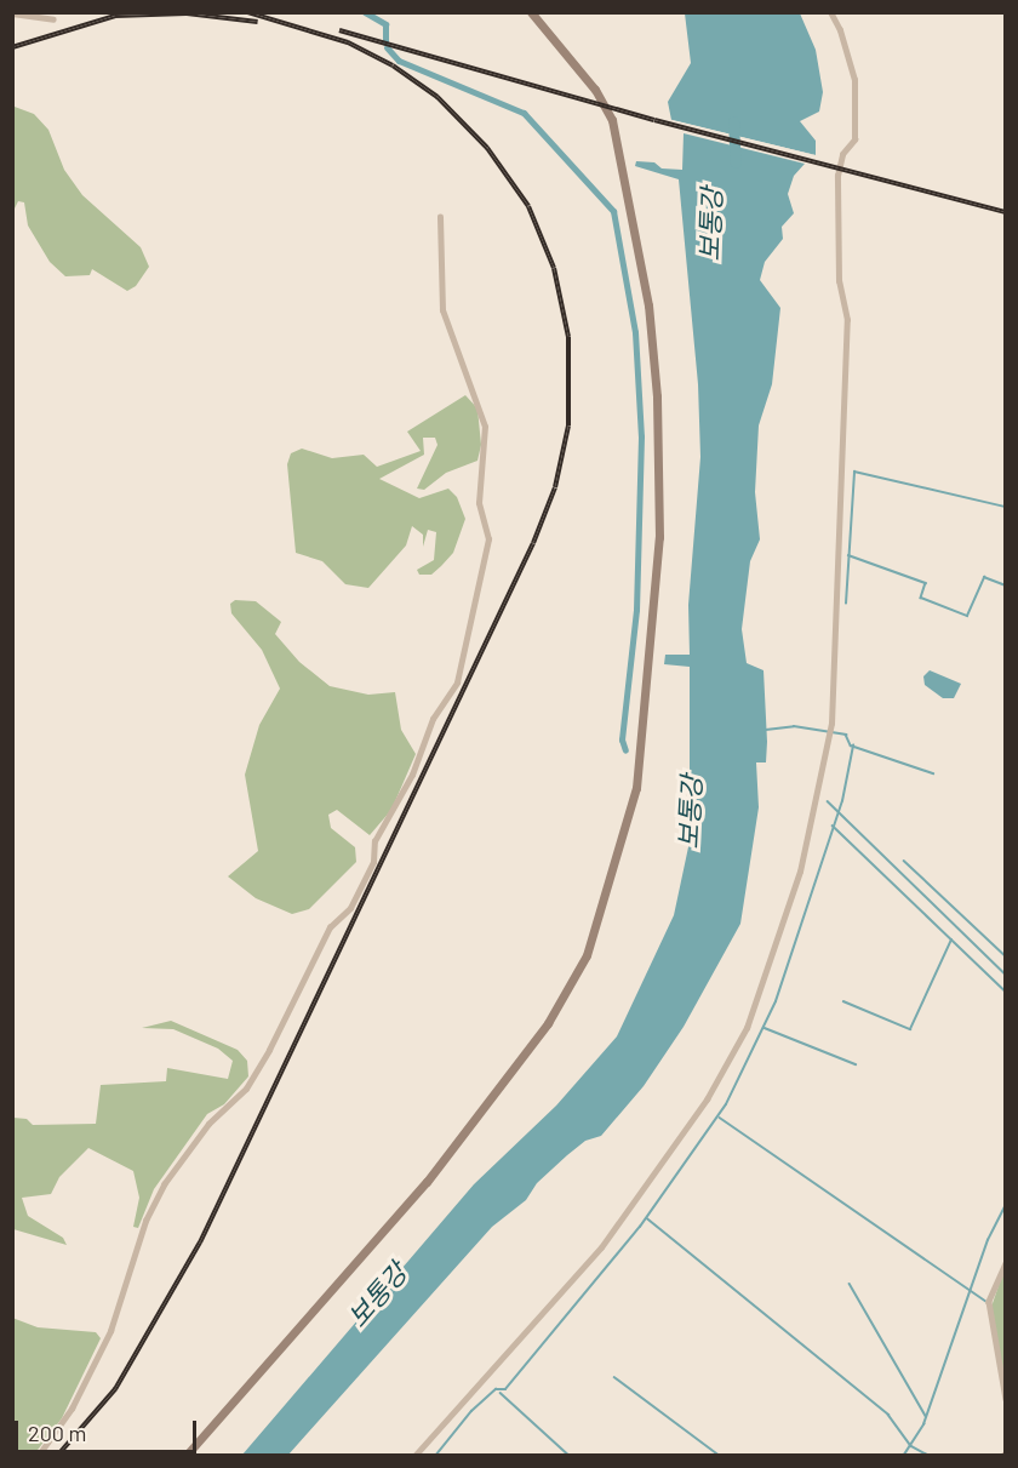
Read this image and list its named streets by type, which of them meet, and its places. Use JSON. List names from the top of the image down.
{
  "water": ["보통강"],
  "scale_bar": "200 m"
}
